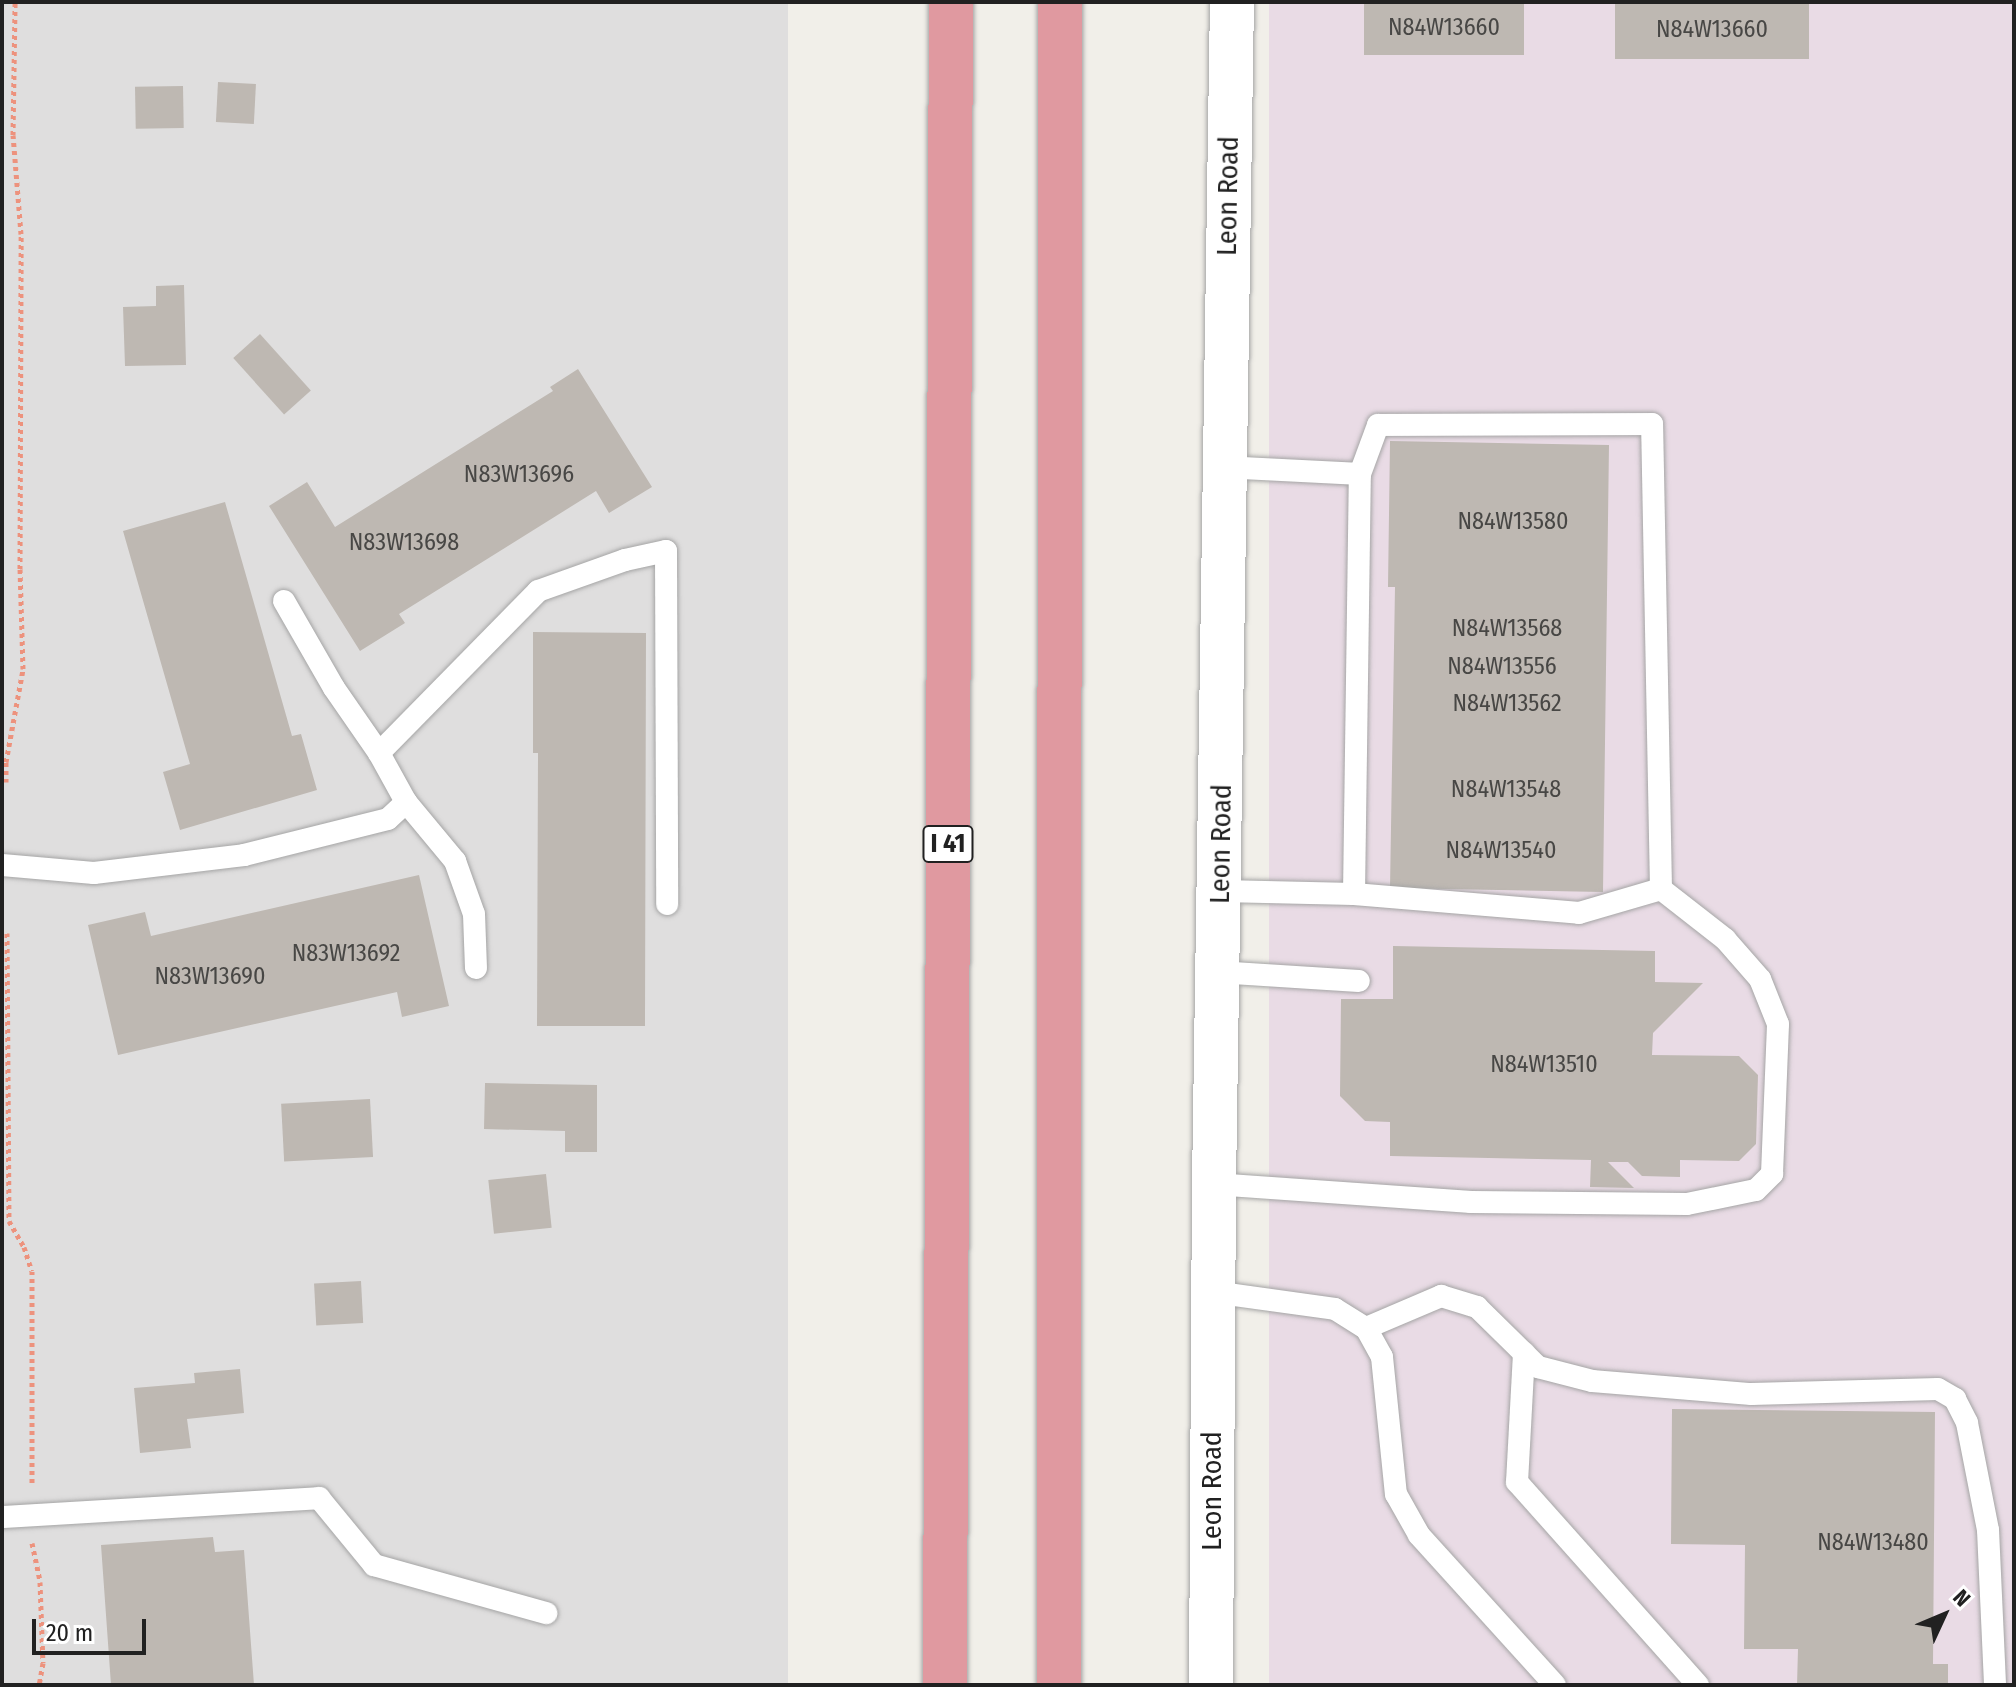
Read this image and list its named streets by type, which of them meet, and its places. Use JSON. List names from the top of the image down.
{
  "streets": {
    "highway": ["I 41"],
    "street": ["Leon Road"]
  },
  "house_numbers": [
    "N84W13660",
    "N84W13660",
    "N83W13696",
    "N84W13580",
    "N83W13698",
    "N84W13568",
    "N84W13556",
    "N84W13562",
    "N84W13548",
    "N84W13540",
    "N83W13692",
    "N83W13690",
    "N84W13510",
    "N84W13480"
  ],
  "scale_bar": "20 m",
  "north": "top right"
}
